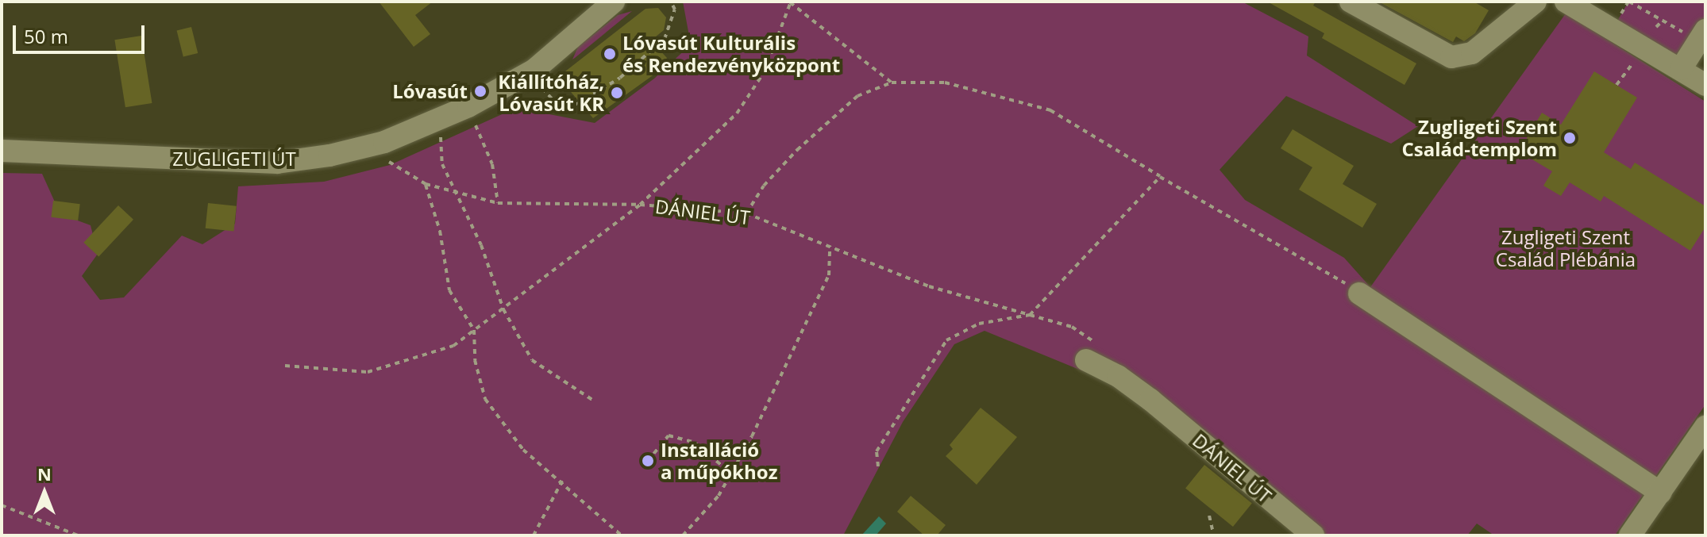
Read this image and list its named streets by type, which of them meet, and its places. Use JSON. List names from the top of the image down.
{
  "streets": {
    "street": ["ZUGLIGETI ÚT", "DÁNIEL ÚT"]
  },
  "crossings": [
    ["ZUGLIGETI ÚT", "DÁNIEL ÚT"]
  ],
  "parks": ["Zugligeti Szent Család Plébánia"],
  "places": [
    "Lóvasút Kulturális és Rendezvényközpont",
    "Lóvasút",
    "Kiállítóház, Lóvasút KR",
    "Zugligeti Szent Család-templom",
    "Installáció a műpókhoz"
  ],
  "scale_bar": "50 m",
  "north": "top"
}
